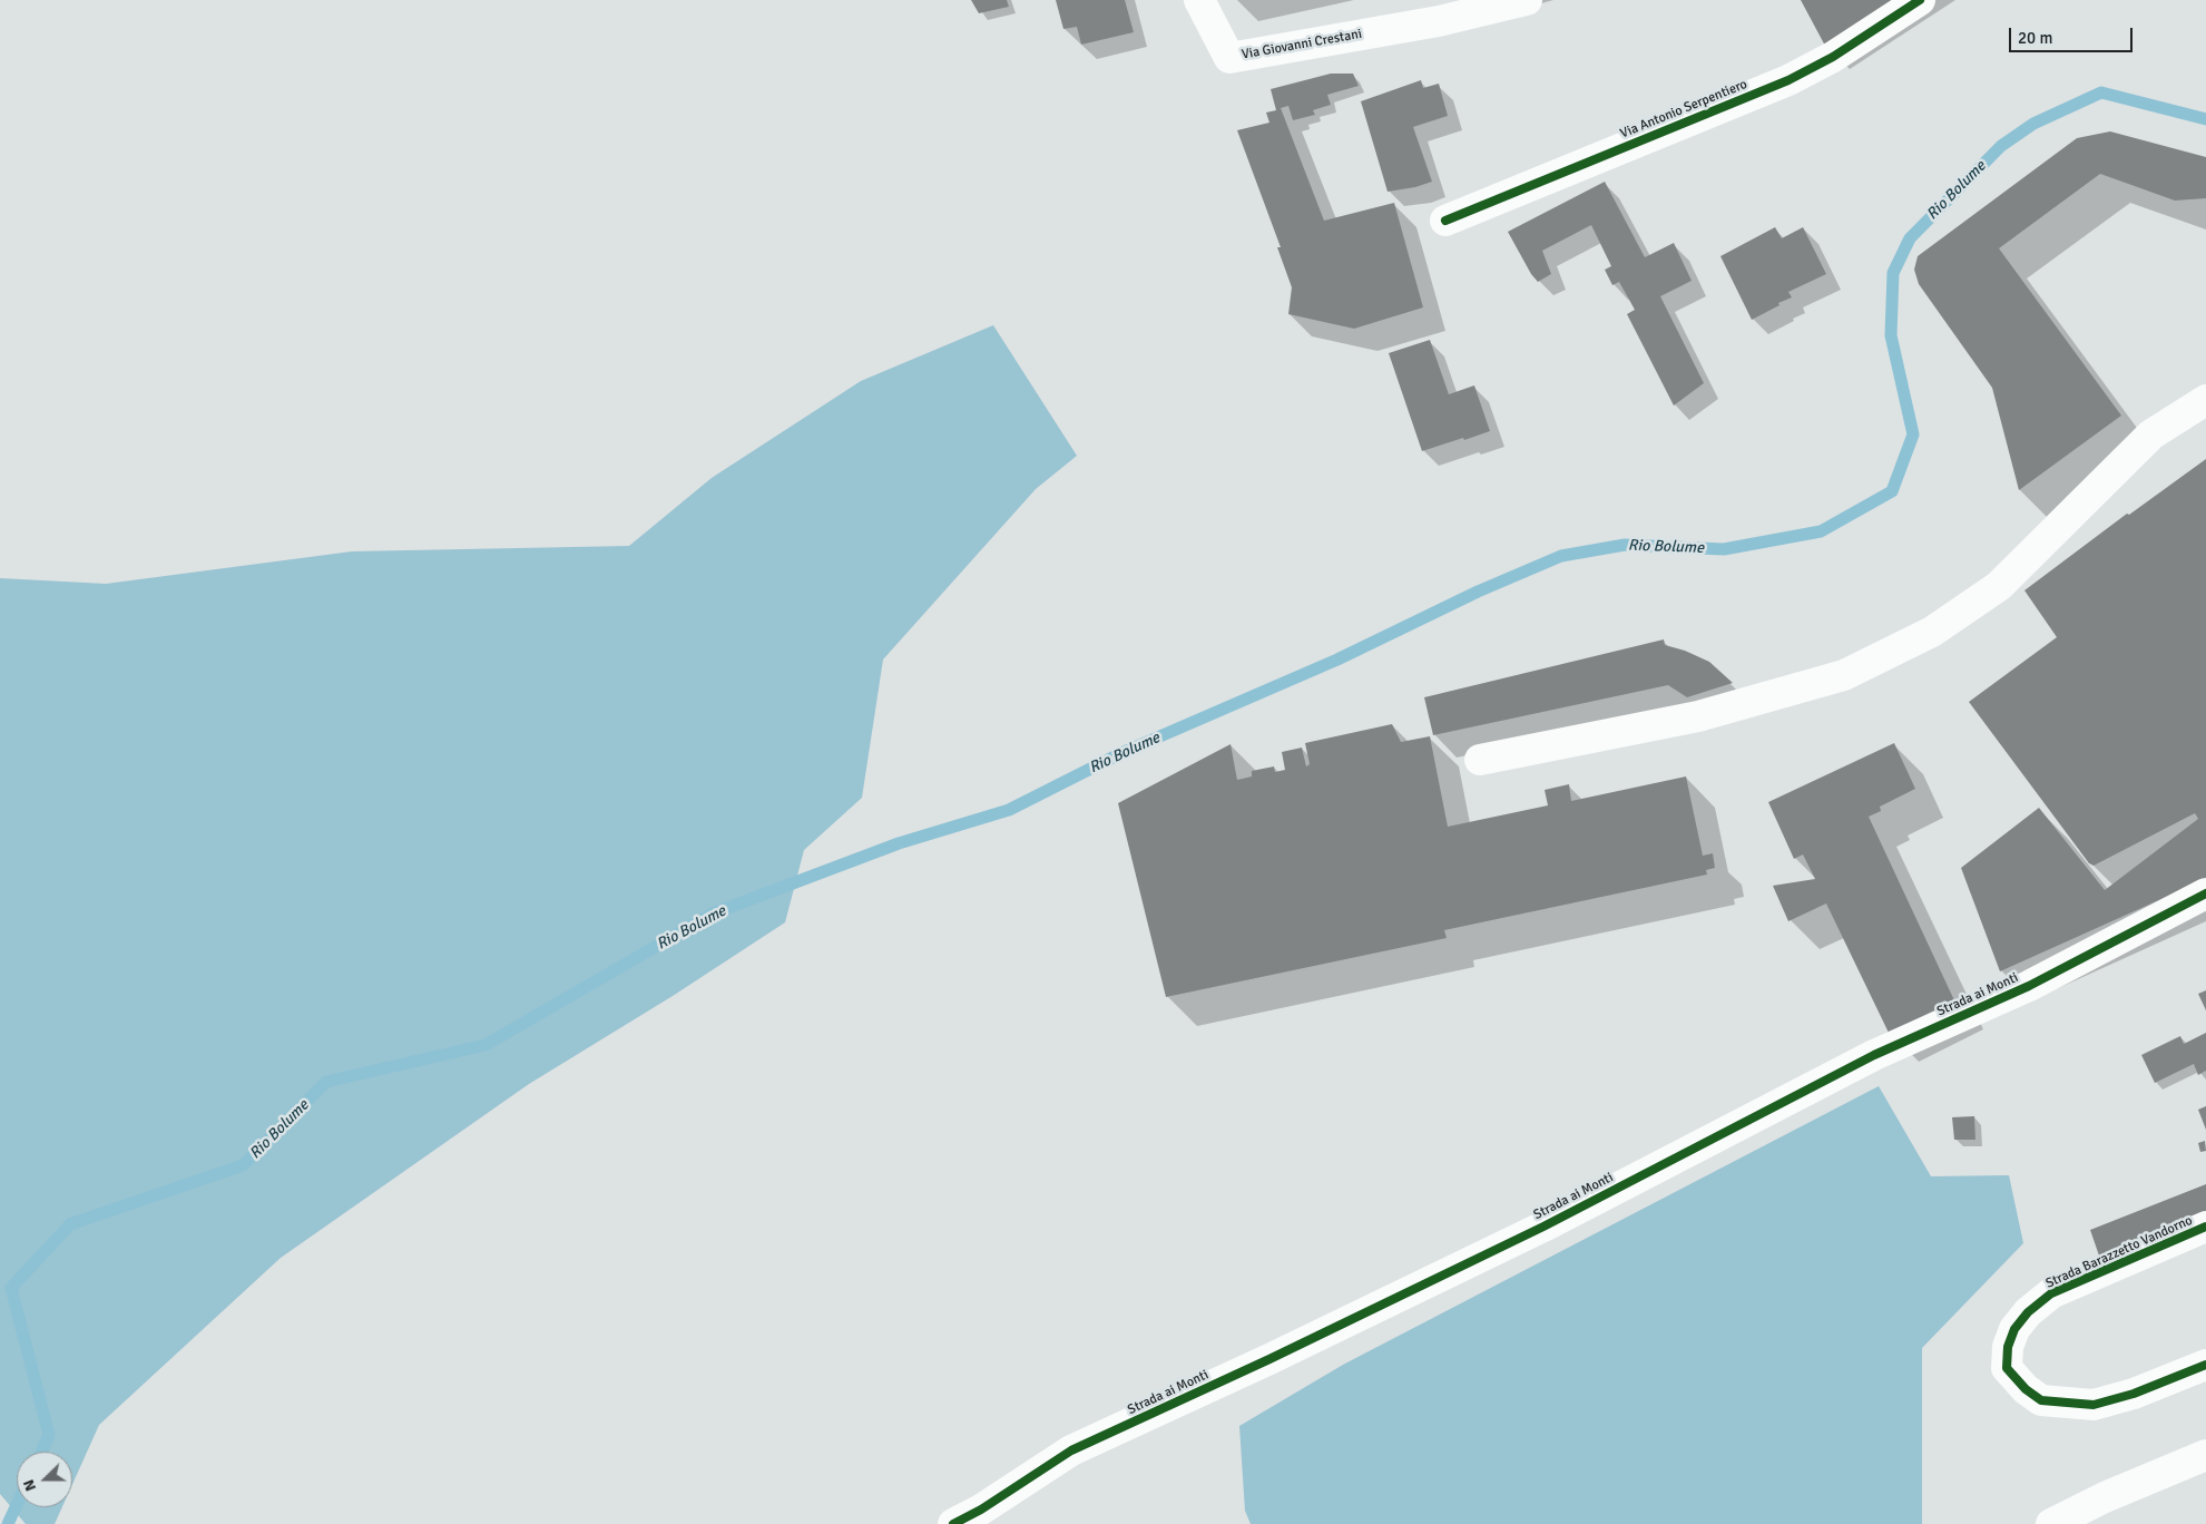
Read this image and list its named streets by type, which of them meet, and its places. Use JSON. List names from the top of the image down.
{
  "streets": {
    "street": [
      "Via Giovanni Crestani",
      "Via Antonio Serpentiero",
      "Strada ai Monti",
      "Strada Barazzetto Vandorno"
    ]
  },
  "water": ["Rio Bolume"],
  "scale_bar": "20 m",
  "north": "left"
}
